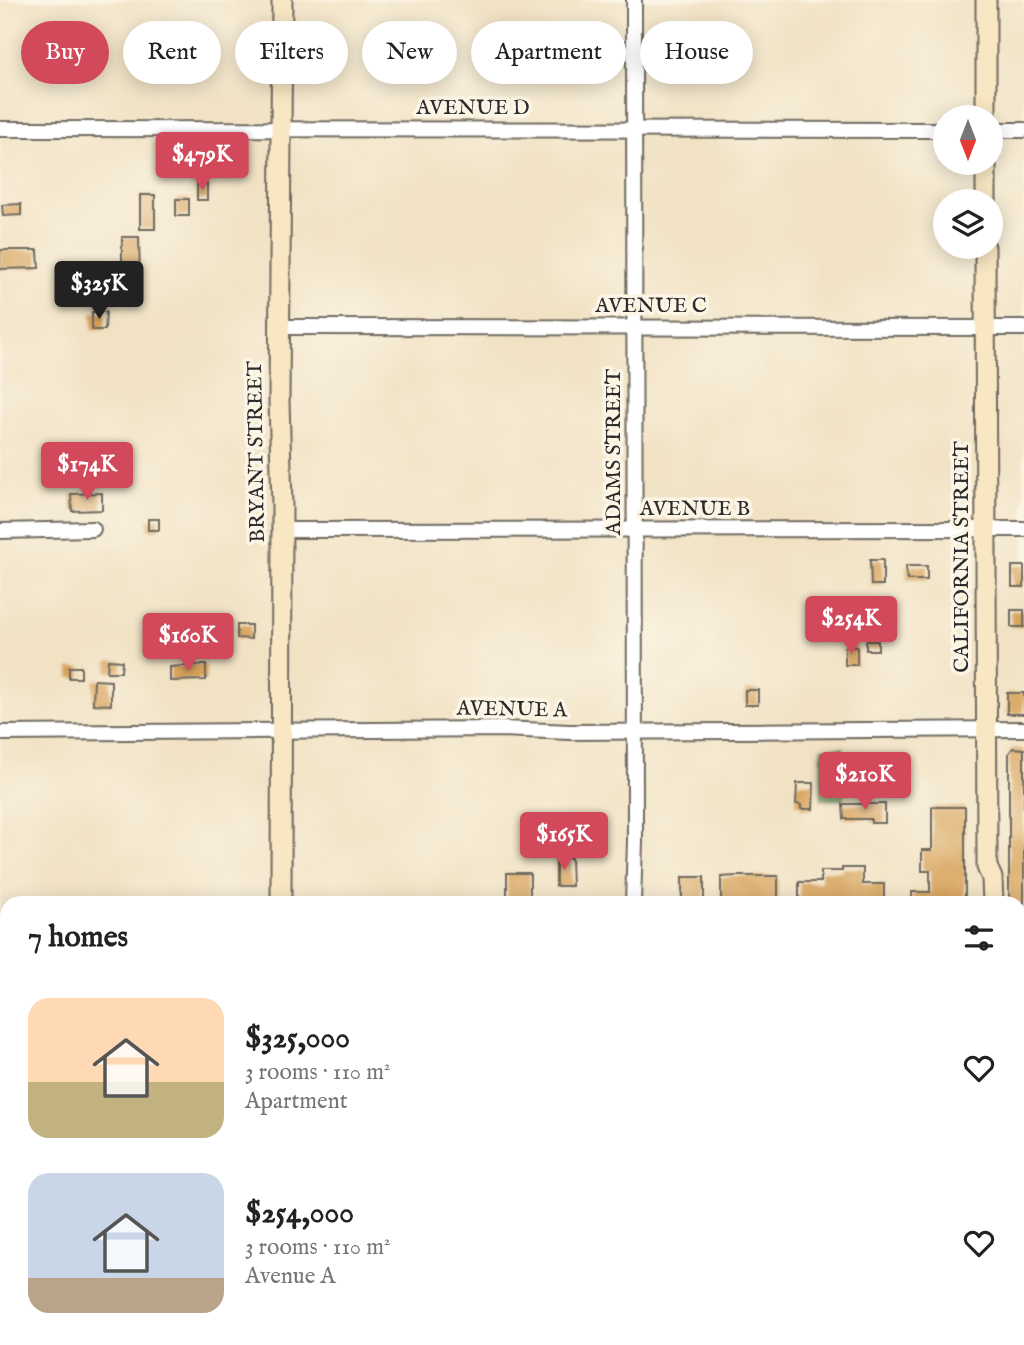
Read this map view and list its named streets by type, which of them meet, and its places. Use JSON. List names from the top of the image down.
{
  "streets": {
    "street": [
      "AVENUE D",
      "AVENUE C",
      "BRYANT STREET",
      "ADAMS STREET",
      "AVENUE B",
      "CALIFORNIA STREET",
      "AVENUE A"
    ]
  },
  "crossings": [
    ["AVENUE D", "BRYANT STREET"],
    ["AVENUE D", "ADAMS STREET"],
    ["AVENUE C", "BRYANT STREET"],
    ["AVENUE C", "ADAMS STREET"],
    ["AVENUE C", "CALIFORNIA STREET"],
    ["BRYANT STREET", "AVENUE B"],
    ["BRYANT STREET", "AVENUE A"],
    ["ADAMS STREET", "AVENUE B"],
    ["ADAMS STREET", "AVENUE A"],
    ["AVENUE B", "CALIFORNIA STREET"],
    ["CALIFORNIA STREET", "AVENUE A"]
  ],
  "north": "bottom",
  "page": {
    "chip": [
      "Buy",
      "Rent",
      "Filters",
      "New",
      "Apartment",
      "House"
    ],
    "price": [
      "$479K",
      "$325K",
      "$174K",
      "$254K",
      "$160K",
      "$210K",
      "$165K"
    ],
    "heading": "7 homes",
    "list": [
      {
        "name": "$325,000",
        "note": "3 rooms · 110 m² · Apartment"
      },
      {
        "name": "$254,000",
        "note": "3 rooms · 110 m² · Avenue A"
      }
    ]
  }
}
